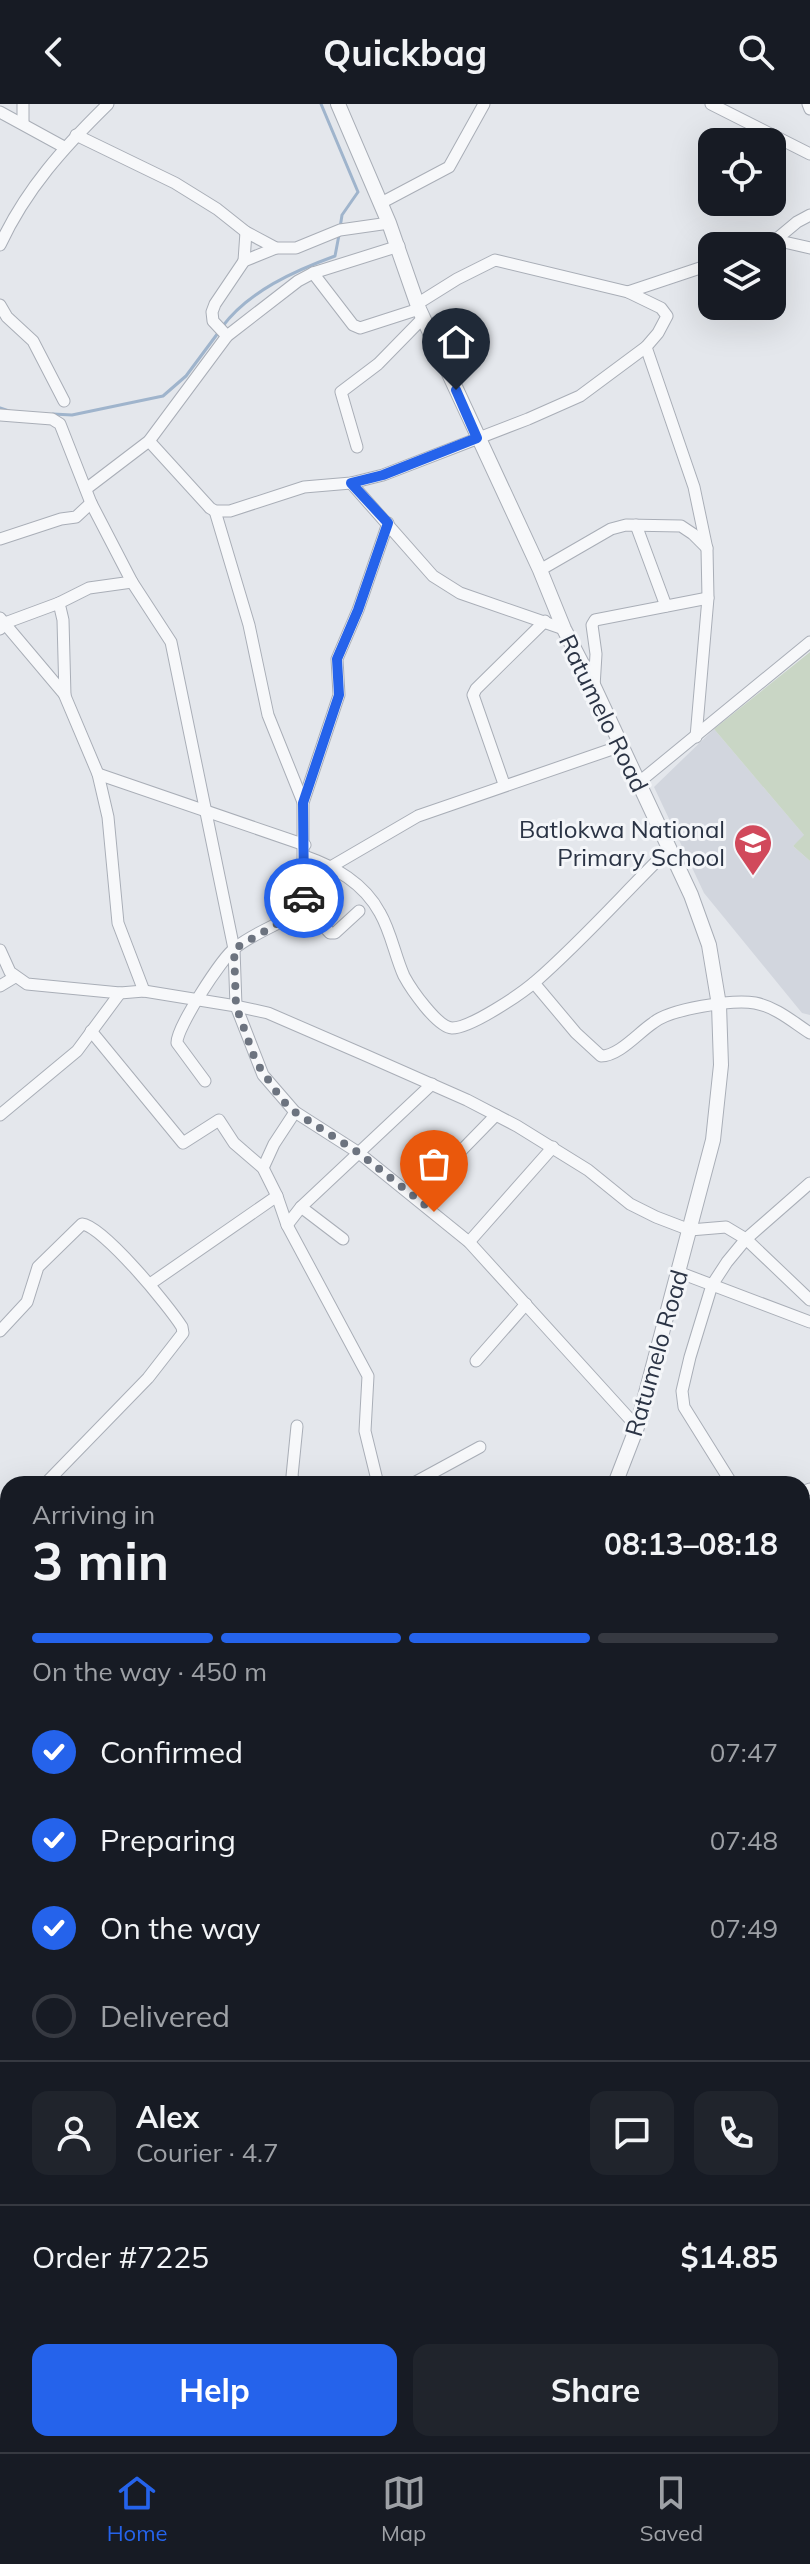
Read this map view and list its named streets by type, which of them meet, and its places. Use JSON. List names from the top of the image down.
{
  "streets": {
    "street": ["Ratumelo Road"]
  },
  "places": {
    "school or university": ["Batlokwa National Primary School"]
  },
  "page": {
    "header": "Quickbag",
    "heading": ["3 min", "Arriving in", "08:13–08:18"],
    "panel": [
      "Alex",
      "Courier · 4.7",
      "Order #7225",
      "$14.85"
    ],
    "bar": "On the way · 450 m",
    "list": [
      ["Confirmed", "07:47"],
      ["Preparing", "07:48"],
      ["On the way", "07:49"],
      "Delivered"
    ],
    "buttons": ["Help", "Share"],
    "tabs": ["Home", "Map", "Saved"]
  }
}
